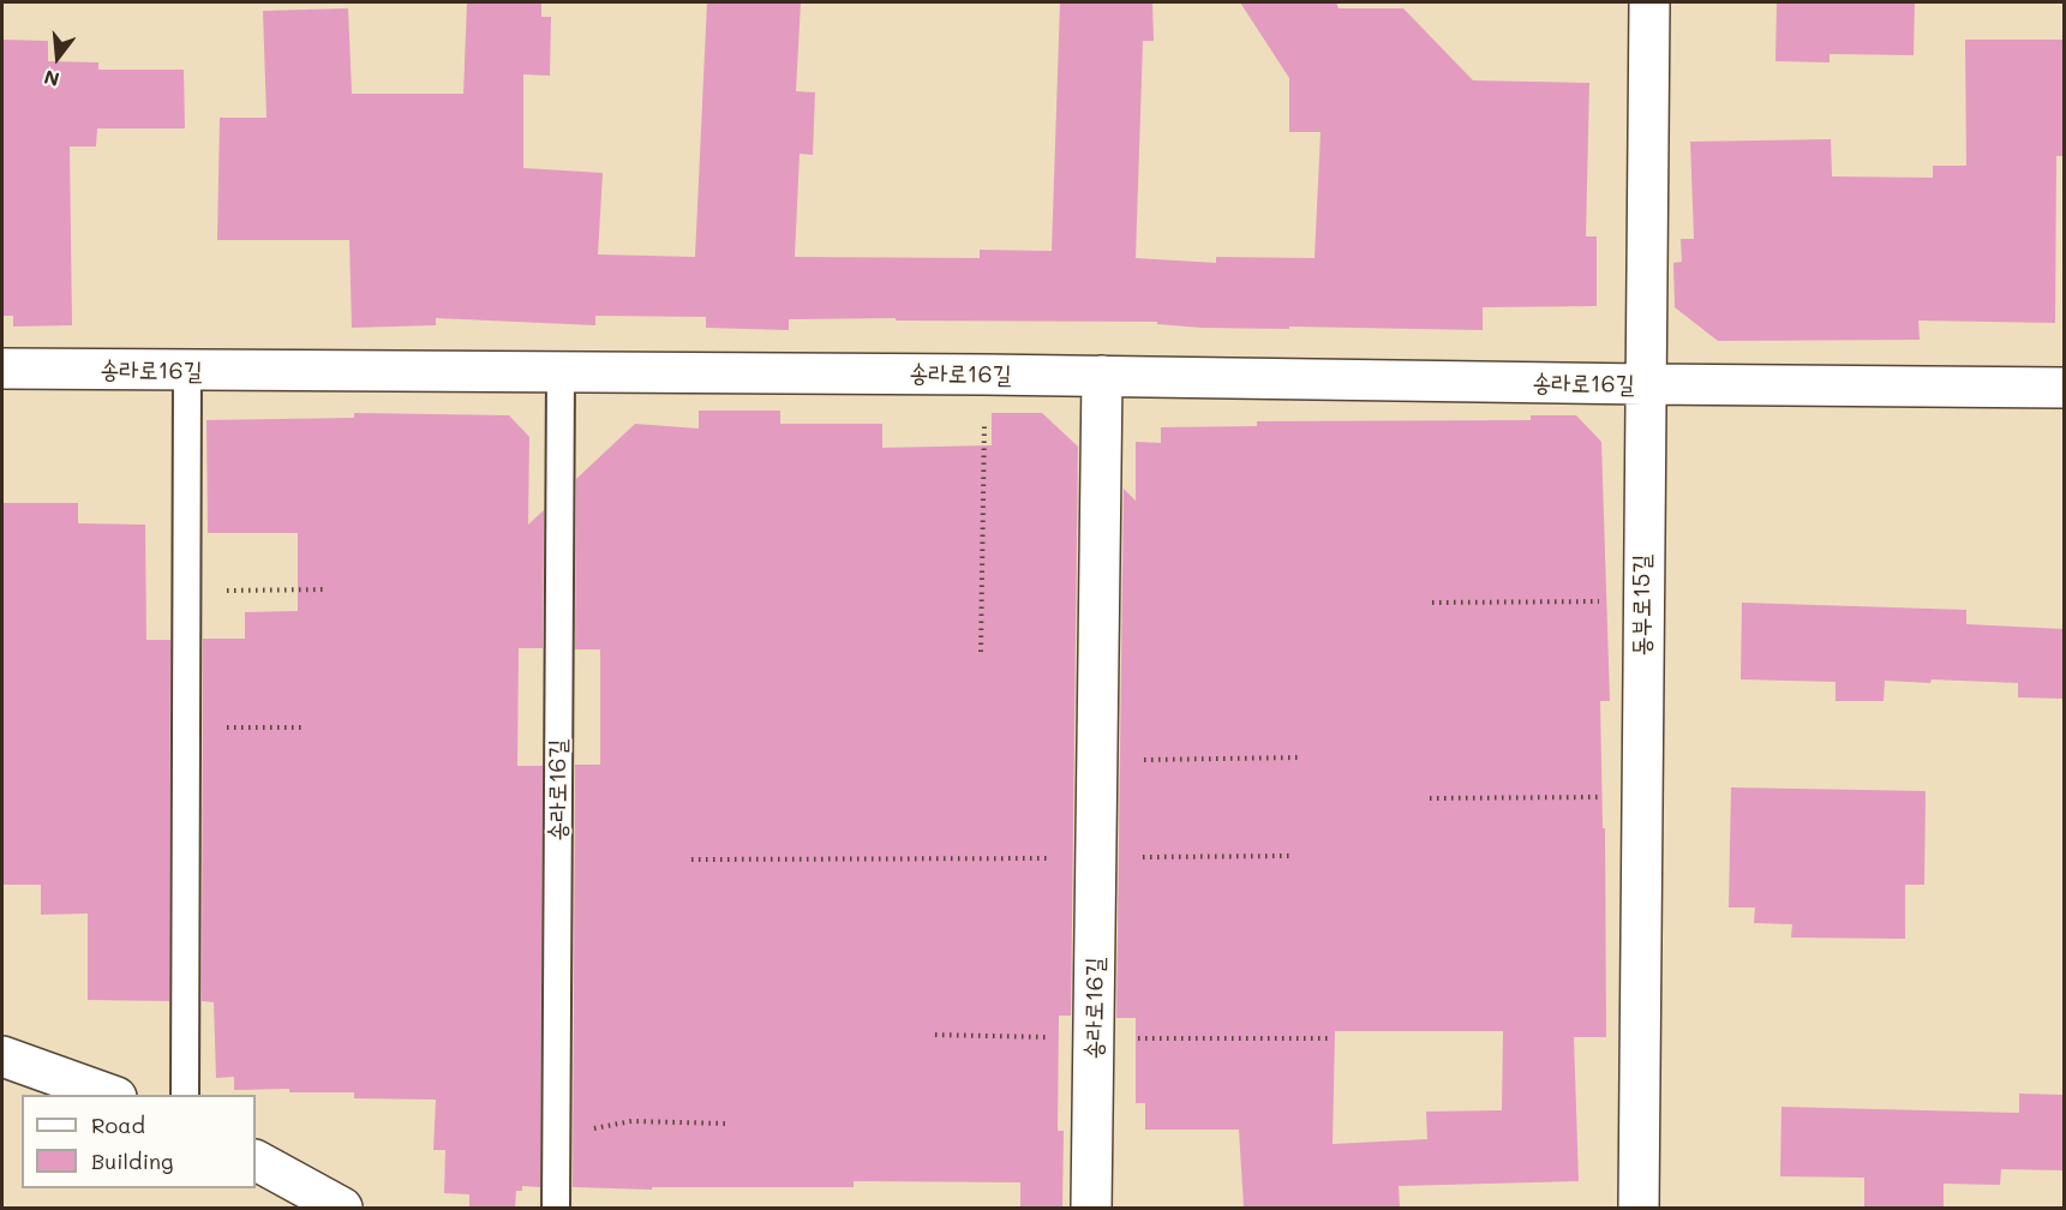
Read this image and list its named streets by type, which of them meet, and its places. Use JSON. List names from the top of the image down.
{
  "streets": {
    "street": ["송라로16길", "동부로15길"]
  },
  "crossings": [
    ["송라로16길", "동부로15길"]
  ],
  "legend": ["Road", "Building"],
  "north": "bottom"
}
